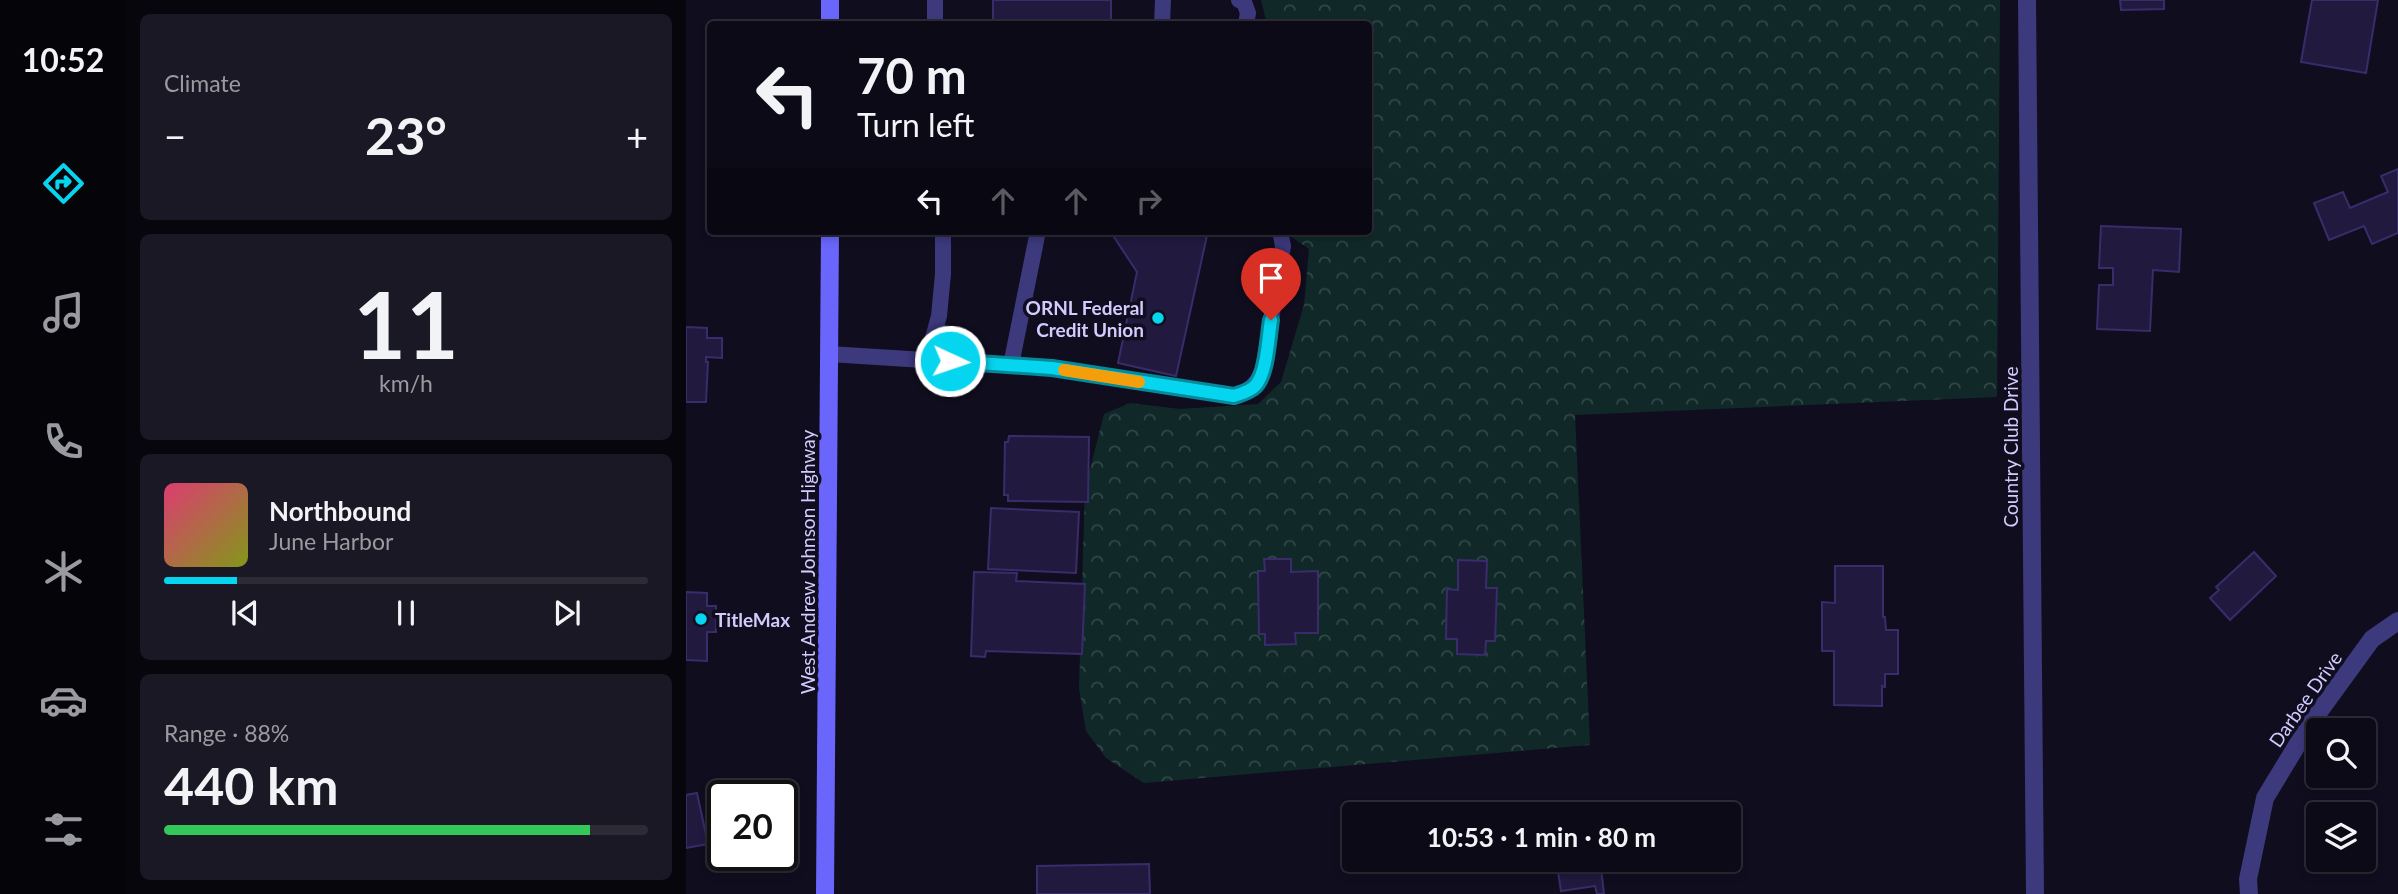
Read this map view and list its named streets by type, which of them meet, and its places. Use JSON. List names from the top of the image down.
{
  "streets": {
    "main road": ["West Andrew Johnson Highway"],
    "street": ["Country Club Drive", "Darbee Drive"]
  },
  "places": ["ORNL Federal Credit Union", "TitleMax"],
  "page": {
    "tabs": "10:52",
    "tile": [
      "Climate",
      ["11", "km/h"],
      ["Range · 88%", "440 km"]
    ],
    "turn": ["70 m", "Turn left"],
    "heat": ["−", "23°", "+"],
    "song": ["Northbound", "June Harbor"],
    "limit": "20",
    "trip": "10:53 · 1 min · 80 m"
  }
}
